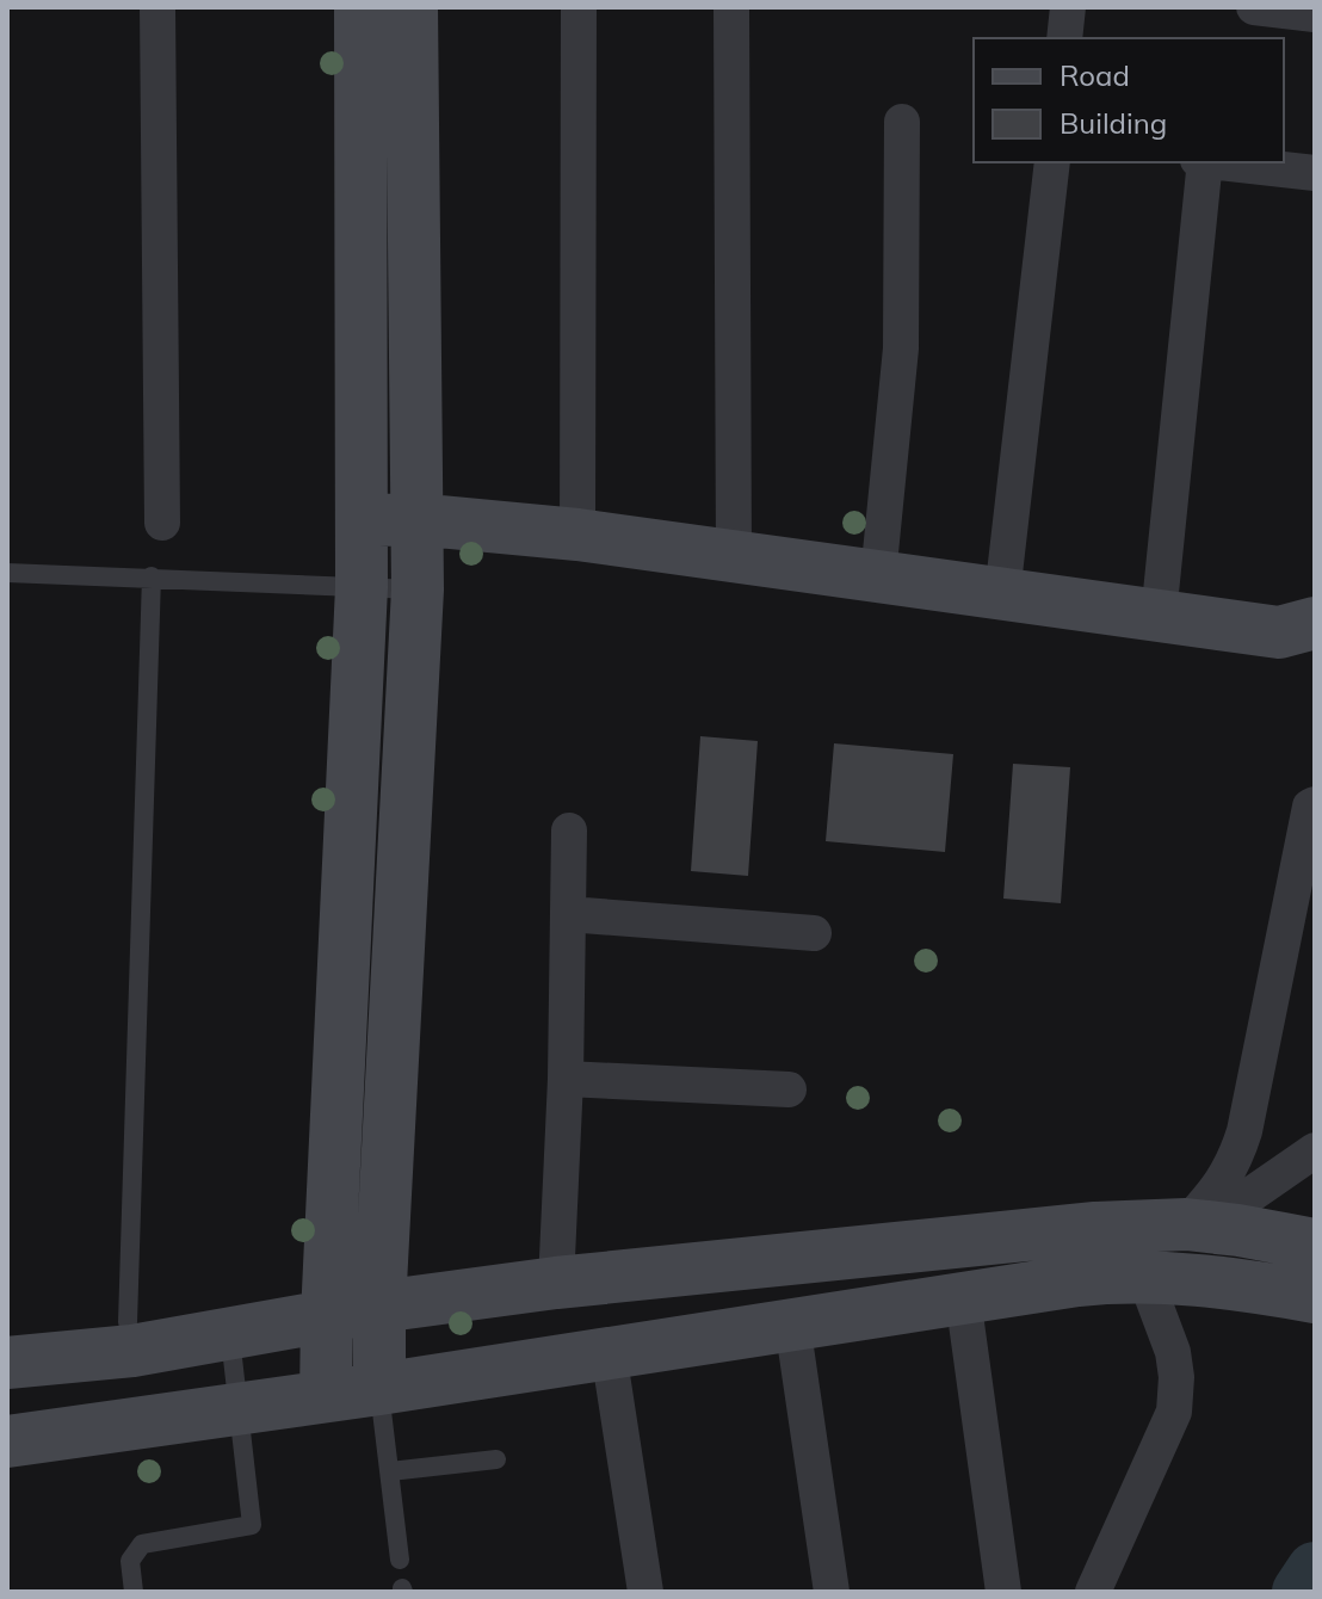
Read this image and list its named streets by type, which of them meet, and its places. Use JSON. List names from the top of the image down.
{
  "legend": ["Road", "Building"]
}
